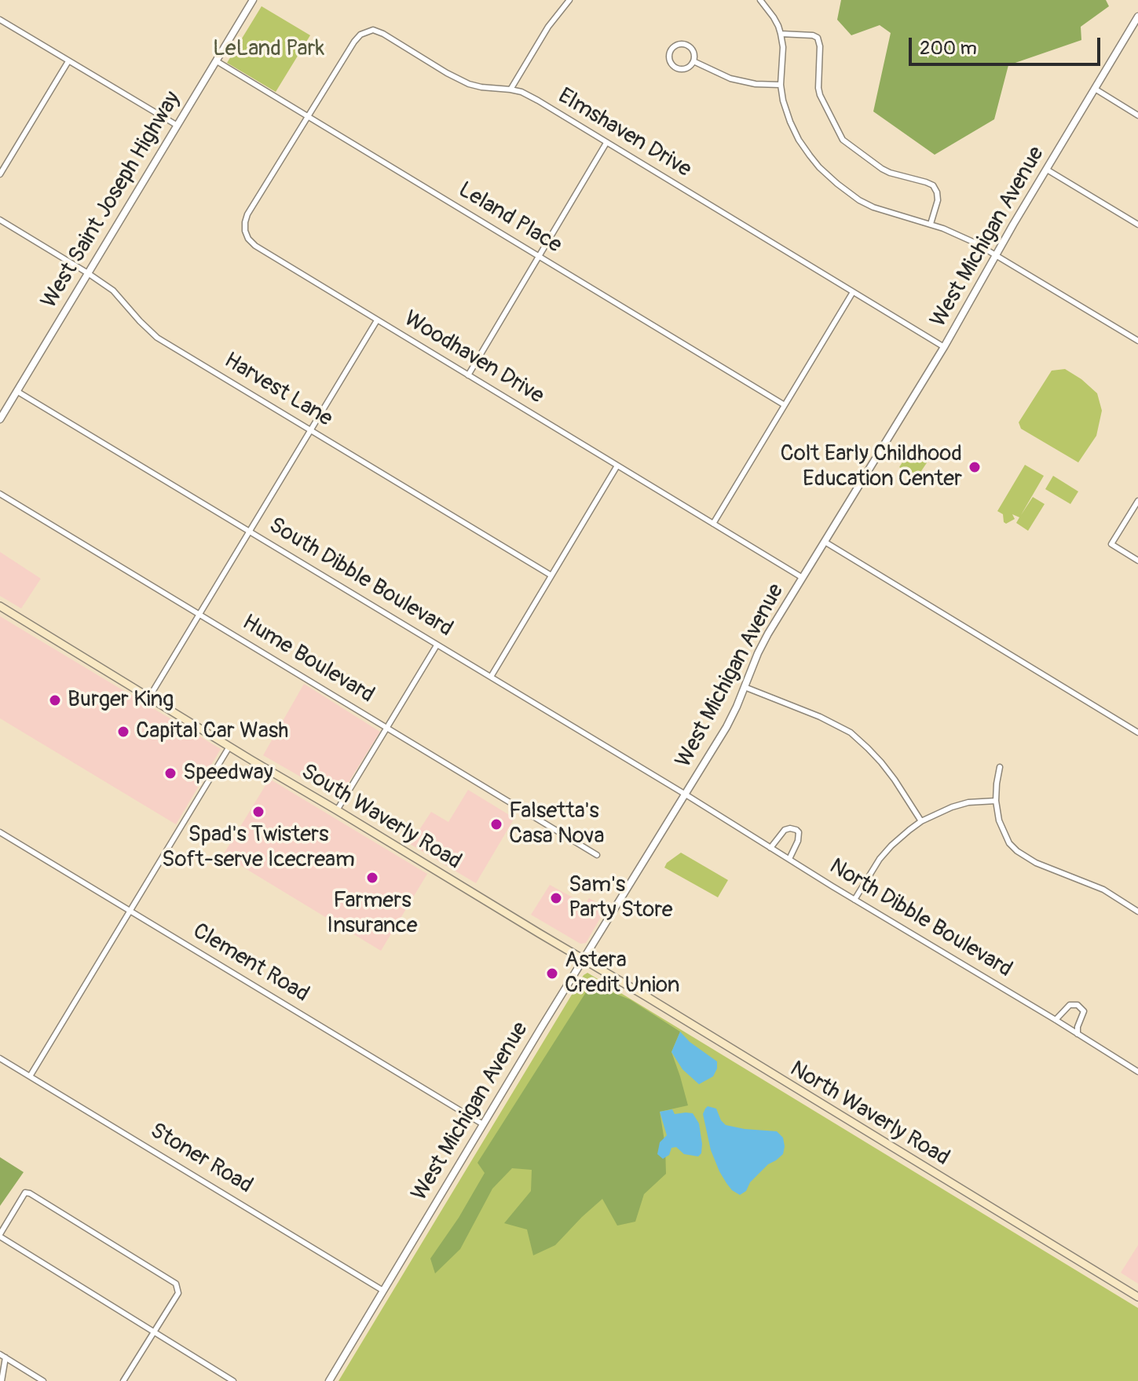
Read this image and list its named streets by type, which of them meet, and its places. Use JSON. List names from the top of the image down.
{
  "streets": {
    "main road": ["South Waverly Road", "North Waverly Road"],
    "street": [
      "Elmshaven Drive",
      "West Saint Joseph Highway",
      "Leland Place",
      "West Michigan Avenue",
      "Woodhaven Drive",
      "Harvest Lane",
      "South Dibble Boulevard",
      "Hume Boulevard",
      "North Dibble Boulevard",
      "Clement Road",
      "Stoner Road"
    ]
  },
  "crossings": [
    ["Elmshaven Drive", "Leland Place"],
    ["Elmshaven Drive", "West Michigan Avenue"],
    ["Elmshaven Drive", "Woodhaven Drive"],
    ["West Saint Joseph Highway", "Leland Place"],
    ["West Saint Joseph Highway", "Harvest Lane"],
    ["West Saint Joseph Highway", "South Dibble Boulevard"],
    ["Leland Place", "Woodhaven Drive"],
    ["West Michigan Avenue", "Woodhaven Drive"],
    ["West Michigan Avenue", "South Dibble Boulevard"],
    ["West Michigan Avenue", "South Waverly Road"],
    ["West Michigan Avenue", "North Dibble Boulevard"],
    ["West Michigan Avenue", "Clement Road"],
    ["West Michigan Avenue", "North Waverly Road"],
    ["West Michigan Avenue", "Stoner Road"],
    ["South Dibble Boulevard", "North Dibble Boulevard"],
    ["South Waverly Road", "North Waverly Road"]
  ],
  "parks": ["LeLand Park"],
  "places": [
    "Colt Early Childhood Education Center",
    "Burger King",
    "Capital Car Wash",
    "Speedway",
    "Spad's Twisters Soft-serve Icecream",
    "Falsetta's Casa Nova",
    "Farmers Insurance",
    "Sam's Party Store",
    "Astera Credit Union"
  ],
  "scale_bar": "200 m"
}
